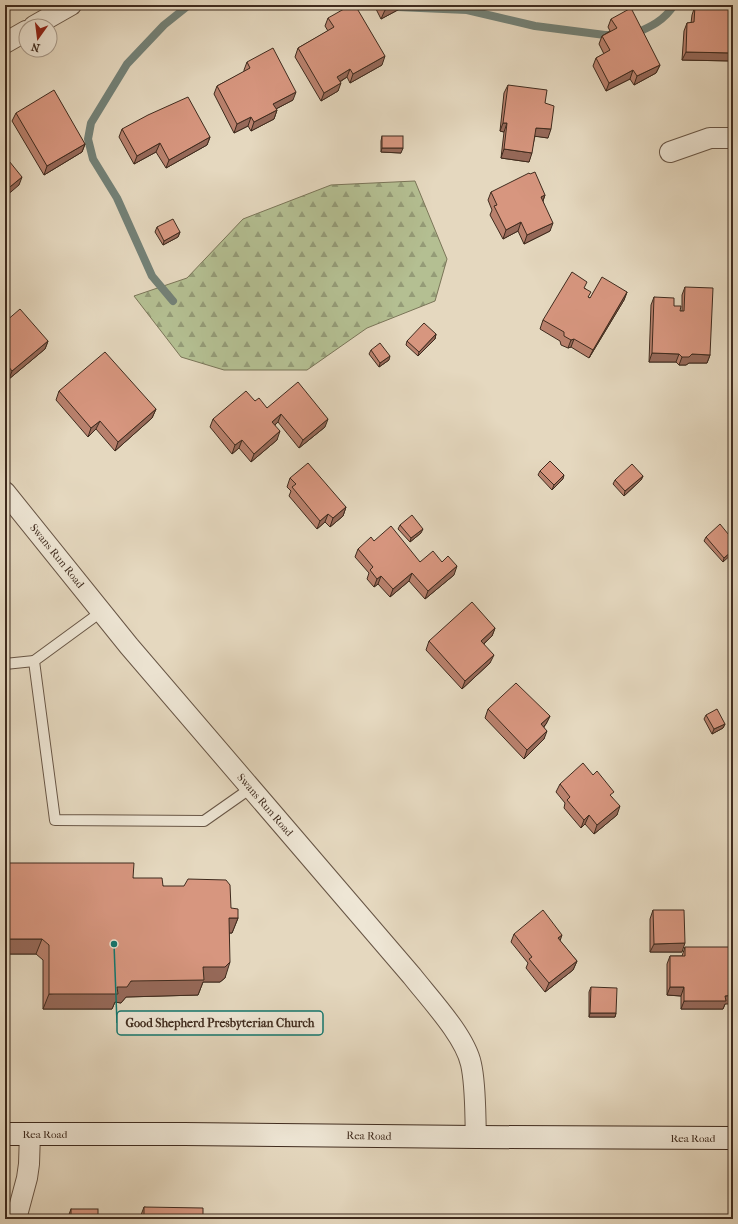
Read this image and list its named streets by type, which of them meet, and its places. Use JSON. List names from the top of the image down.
{
  "streets": {
    "main road": ["Rea Road"],
    "street": ["Swans Run Road"]
  },
  "crossings": [
    ["Swans Run Road", "Rea Road"]
  ],
  "places": ["Good Shepherd Presbyterian Church"],
  "north": "bottom"
}
